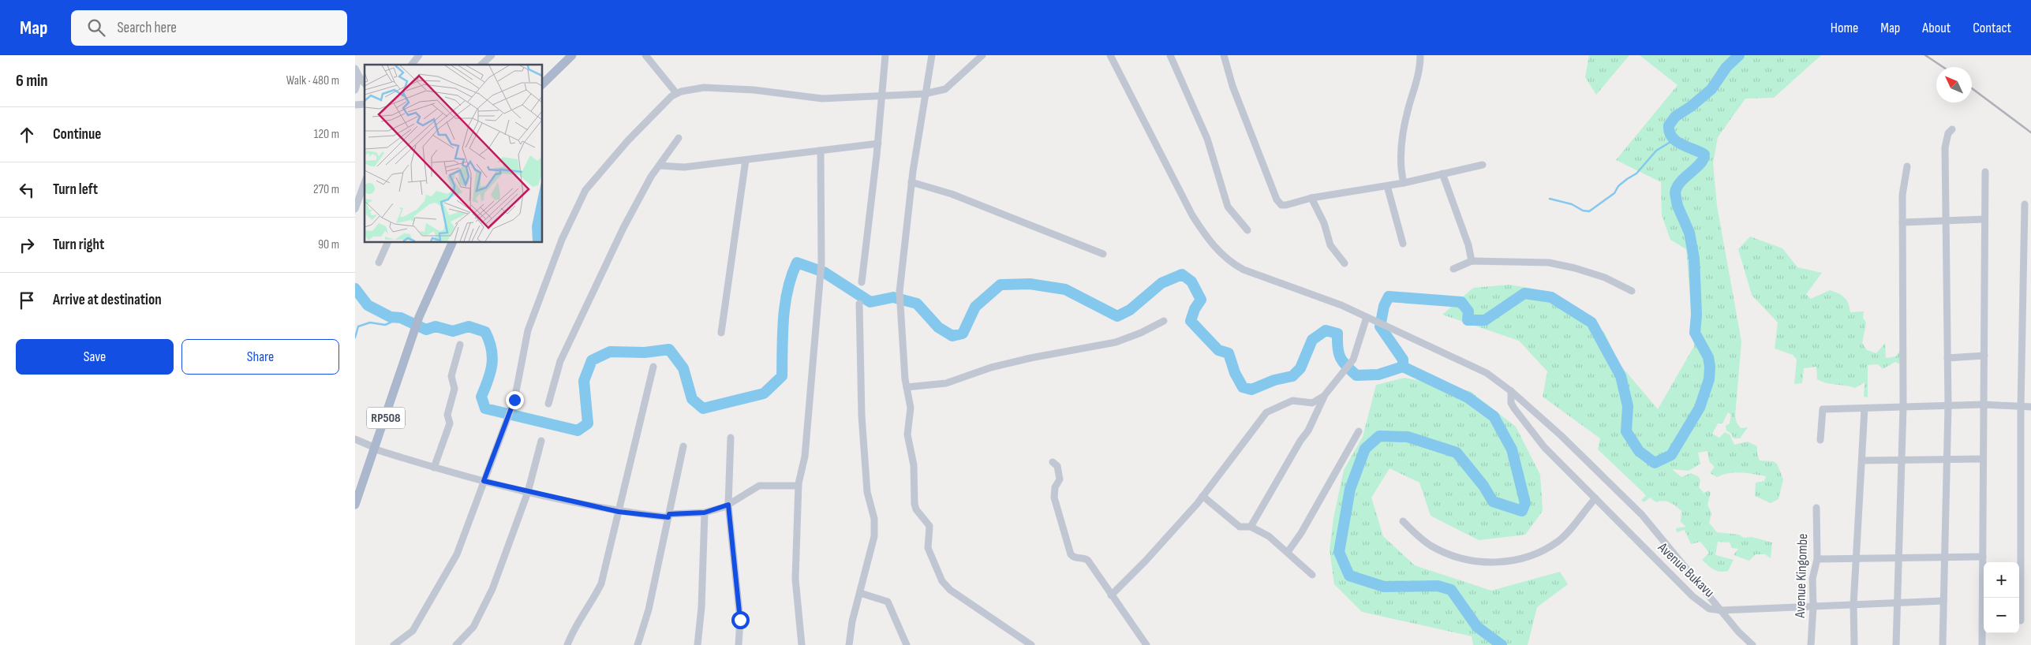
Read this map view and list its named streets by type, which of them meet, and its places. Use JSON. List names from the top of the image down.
{
  "streets": {
    "main road": ["RP508"],
    "street": ["Avenue Bukavu", "Avenue Kingombe"]
  },
  "crossings": [
    ["Avenue Bukavu", "Avenue Kingombe"]
  ],
  "north": "top left",
  "page": {
    "header": "Map",
    "search": "Search here",
    "nav": [
      "Home",
      "Map",
      "About",
      "Contact"
    ],
    "heading": ["6 min", "Walk · 480 m"],
    "list": [
      ["Continue", "120 m"],
      ["Turn left", "270 m"],
      ["Turn right", "90 m"],
      "Arrive at destination"
    ],
    "buttons": ["Save", "Share"],
    "map_buttons": ["+", "−"]
  }
}
